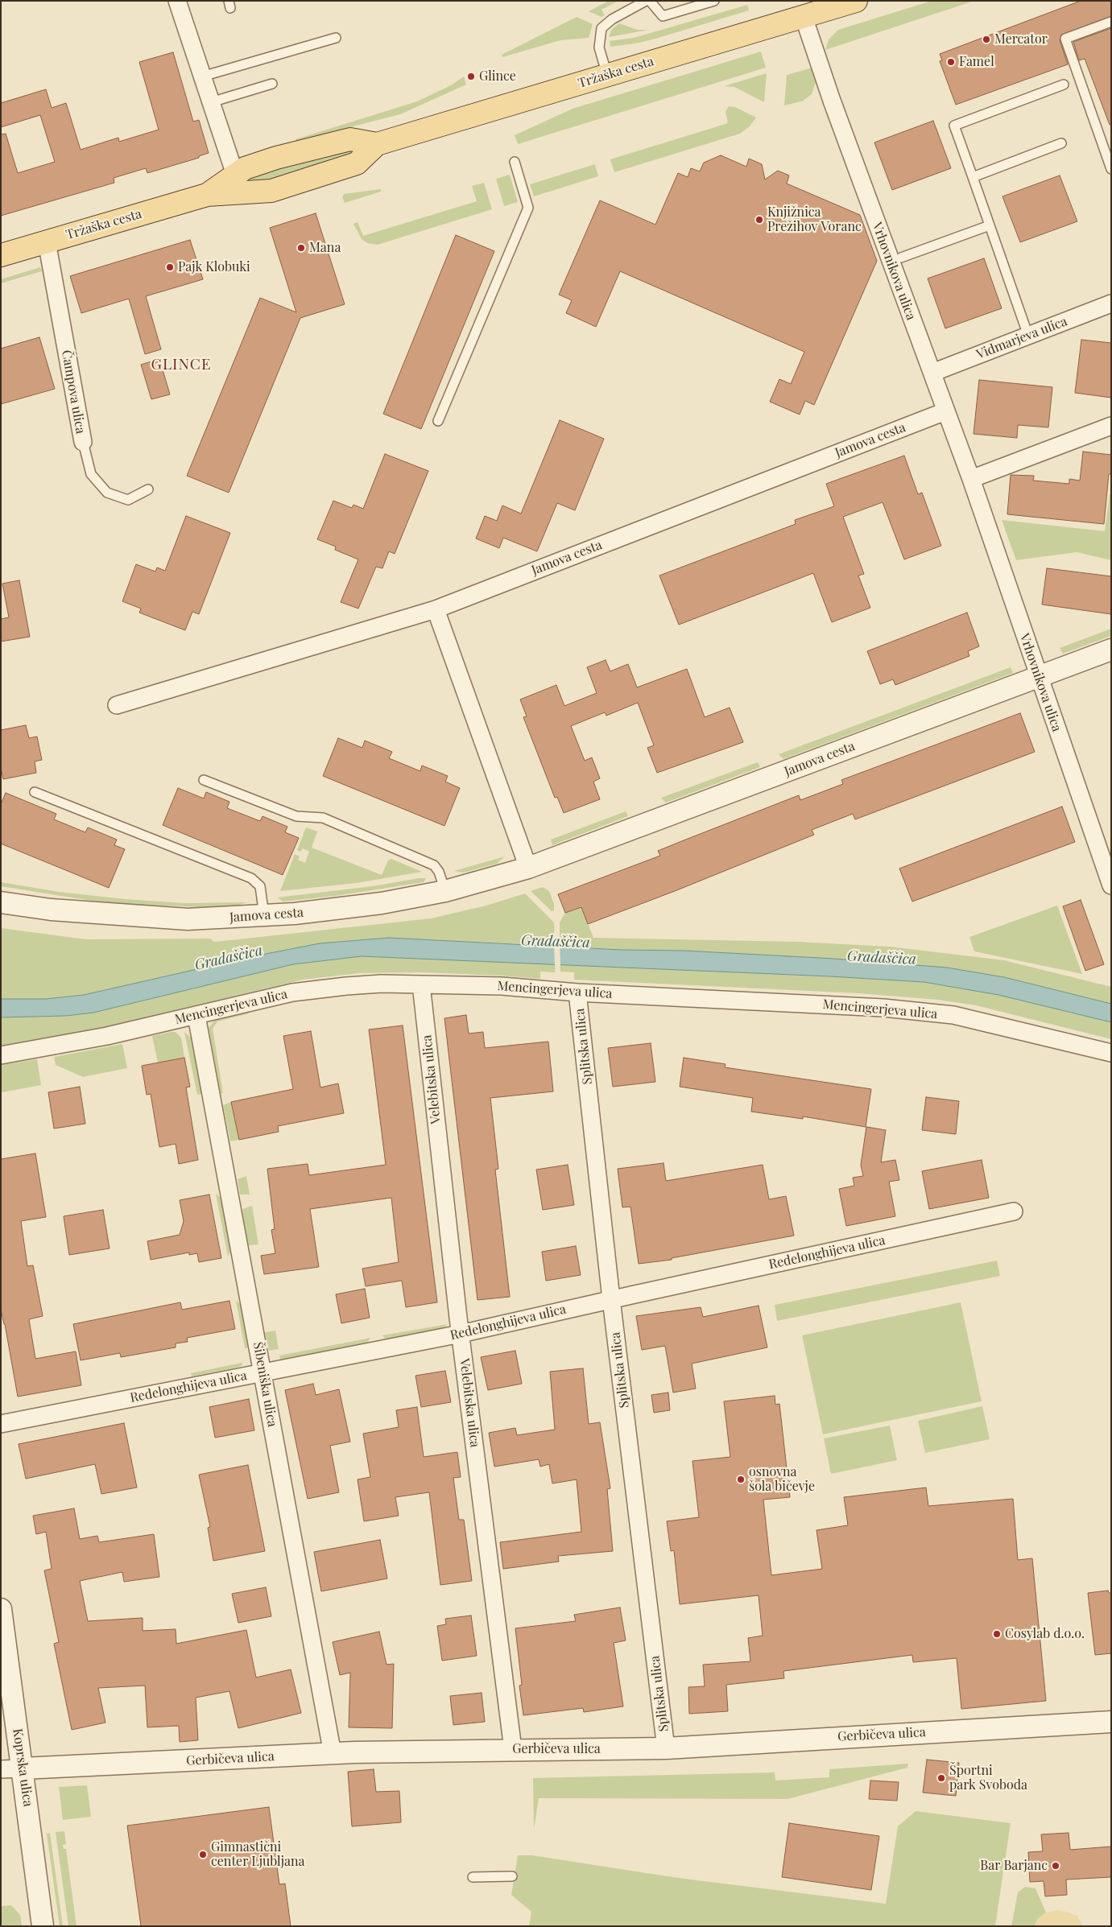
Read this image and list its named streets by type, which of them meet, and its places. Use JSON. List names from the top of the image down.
{
  "streets": {
    "main road": ["Tržaška cesta"],
    "street": [
      "Vrhovnikova ulica",
      "Vidmarjeva ulica",
      "Čampova ulica",
      "Jamova cesta",
      "Mencingerjeva ulica",
      "Splitska ulica",
      "Velebitska ulica",
      "Redelonghijeva ulica",
      "Šibeniška ulica",
      "Gerbičeva ulica",
      "Koprska ulica"
    ]
  },
  "crossings": [
    ["Tržaška cesta", "Vrhovnikova ulica"],
    ["Tržaška cesta", "Čampova ulica"],
    ["Vrhovnikova ulica", "Vidmarjeva ulica"],
    ["Vrhovnikova ulica", "Jamova cesta"],
    ["Mencingerjeva ulica", "Splitska ulica"],
    ["Mencingerjeva ulica", "Velebitska ulica"],
    ["Mencingerjeva ulica", "Šibeniška ulica"],
    ["Splitska ulica", "Redelonghijeva ulica"],
    ["Splitska ulica", "Gerbičeva ulica"],
    ["Velebitska ulica", "Redelonghijeva ulica"],
    ["Velebitska ulica", "Gerbičeva ulica"],
    ["Redelonghijeva ulica", "Šibeniška ulica"],
    ["Šibeniška ulica", "Gerbičeva ulica"],
    ["Gerbičeva ulica", "Koprska ulica"]
  ],
  "districts": ["GLINCE"],
  "water": ["Gradaščica"],
  "places": [
    "Mercator",
    "Famel",
    "Glince",
    "Knjižnica Prežihov Voranc",
    "Mana",
    "Pajk Klobuki",
    "osnovna šola bičevje",
    "Cosylab d.o.o.",
    "Športni park Svoboda",
    "Gimnastični center Ljubljana",
    "Bar Barjanc"
  ]
}
